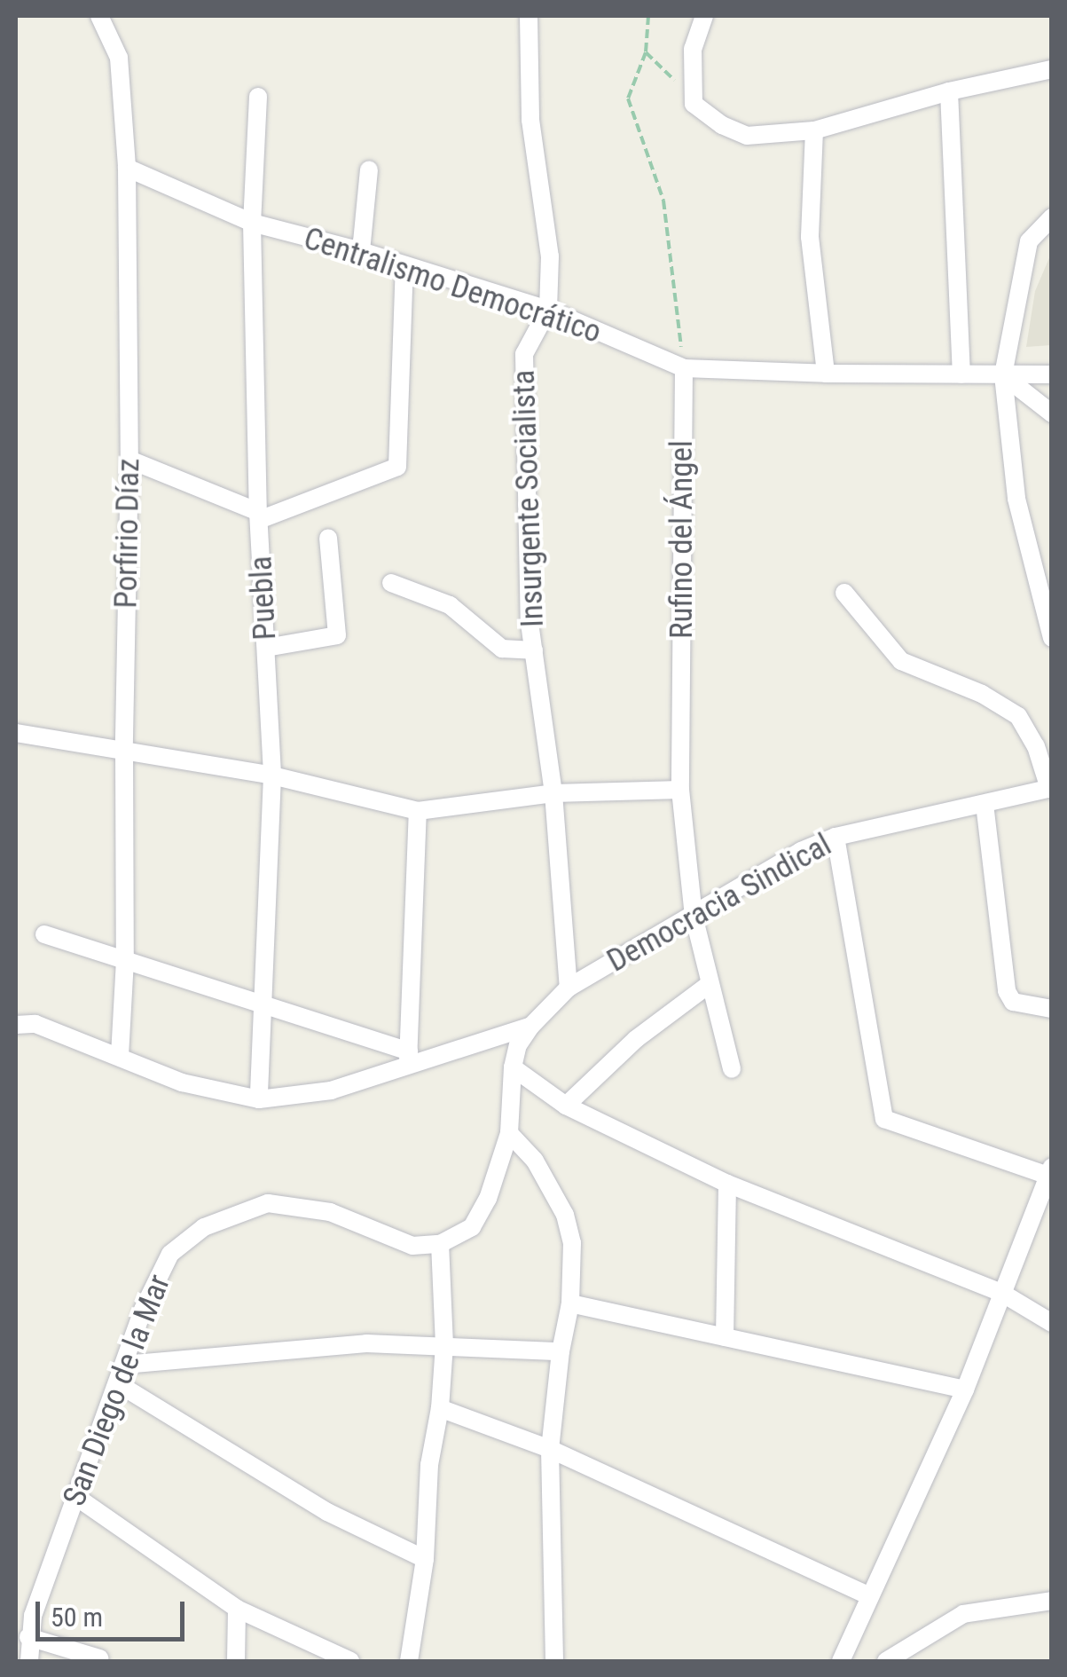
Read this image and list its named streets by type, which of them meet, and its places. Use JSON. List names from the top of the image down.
{
  "streets": {
    "street": [
      "Centralismo Democrático",
      "Insurgente Socialista",
      "Porfirio Díaz",
      "Rufino del Ángel",
      "Puebla",
      "Democracia Sindical",
      "San Diego de la Mar"
    ]
  },
  "crossings": [
    ["Centralismo Democrático", "Insurgente Socialista"],
    ["Centralismo Democrático", "Porfirio Díaz"],
    ["Centralismo Democrático", "Rufino del Ángel"],
    ["Centralismo Democrático", "Puebla"],
    ["Insurgente Socialista", "Democracia Sindical"],
    ["Porfirio Díaz", "Democracia Sindical"],
    ["Rufino del Ángel", "Democracia Sindical"],
    ["Puebla", "Democracia Sindical"]
  ],
  "scale_bar": "50 m"
}
